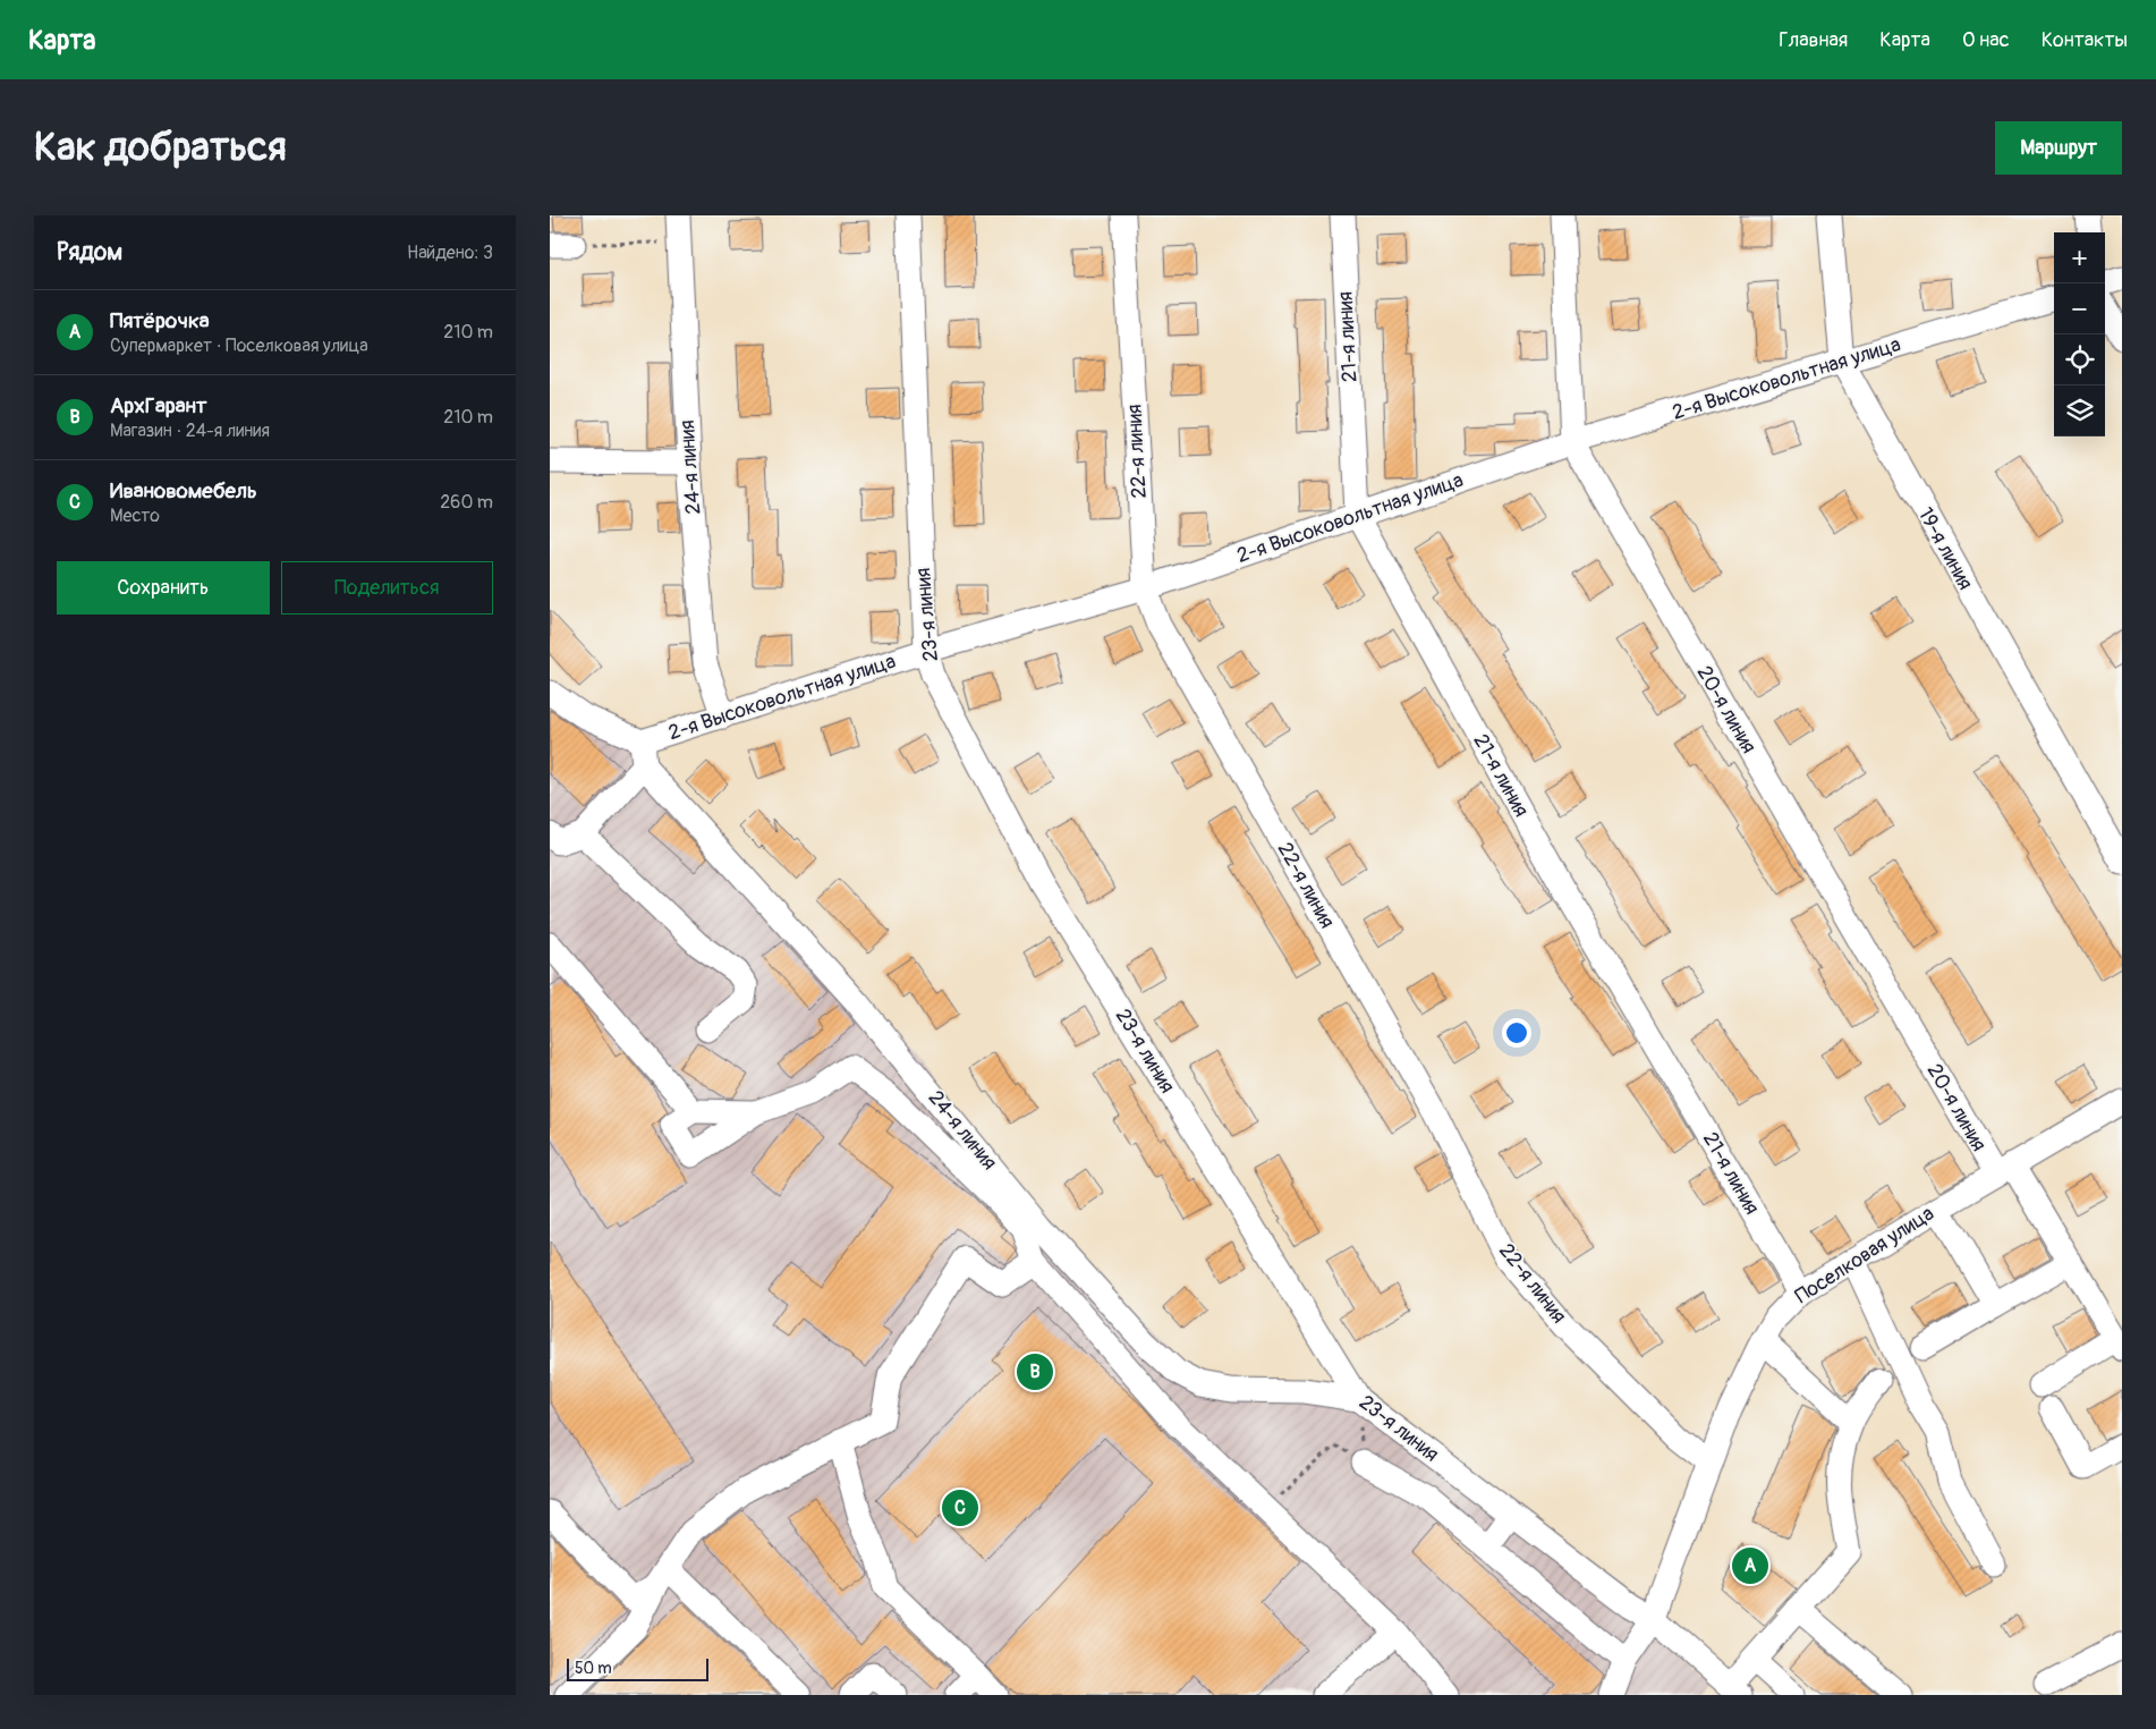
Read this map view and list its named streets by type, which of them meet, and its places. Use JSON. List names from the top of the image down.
{
  "streets": {
    "street": [
      "21-я линия",
      "2-я Высоковольтная улица",
      "22-я линия",
      "24-я линия",
      "19-я линия",
      "23-я линия",
      "20-я линия",
      "Поселковая улица"
    ]
  },
  "crossings": [
    ["21-я линия", "2-я Высоковольтная улица"],
    ["21-я линия", "Поселковая улица"],
    ["2-я Высоковольтная улица", "22-я линия"],
    ["2-я Высоковольтная улица", "24-я линия"],
    ["2-я Высоковольтная улица", "19-я линия"],
    ["2-я Высоковольтная улица", "23-я линия"],
    ["2-я Высоковольтная улица", "20-я линия"],
    ["22-я линия", "Поселковая улица"],
    ["24-я линия", "23-я линия"],
    ["23-я линия", "Поселковая улица"],
    ["20-я линия", "Поселковая улица"]
  ],
  "scale_bar": "50 m",
  "page": {
    "header": "Карта",
    "nav": [
      "Главная",
      "Карта",
      "О нас",
      "Контакты"
    ],
    "buttons": [
      "Маршрут",
      ["Сохранить", "Поделиться"]
    ],
    "title": "Как добраться",
    "heading": ["Рядом", "Найдено: 3"],
    "map_buttons": ["+", "−"],
    "list": [
      {
        "mark": "A",
        "name": "Пятёрочка",
        "note": "Супермаркет · Поселковая улица",
        "value": "210 m"
      },
      {
        "mark": "B",
        "name": "АрхГарант",
        "note": "Магазин · 24-я линия",
        "value": "210 m"
      },
      {
        "mark": "C",
        "name": "Ивановомебель",
        "note": "Место",
        "value": "260 m"
      }
    ],
    "pins": ["B", "C", "A"],
    "scale": "50 m"
  }
}
